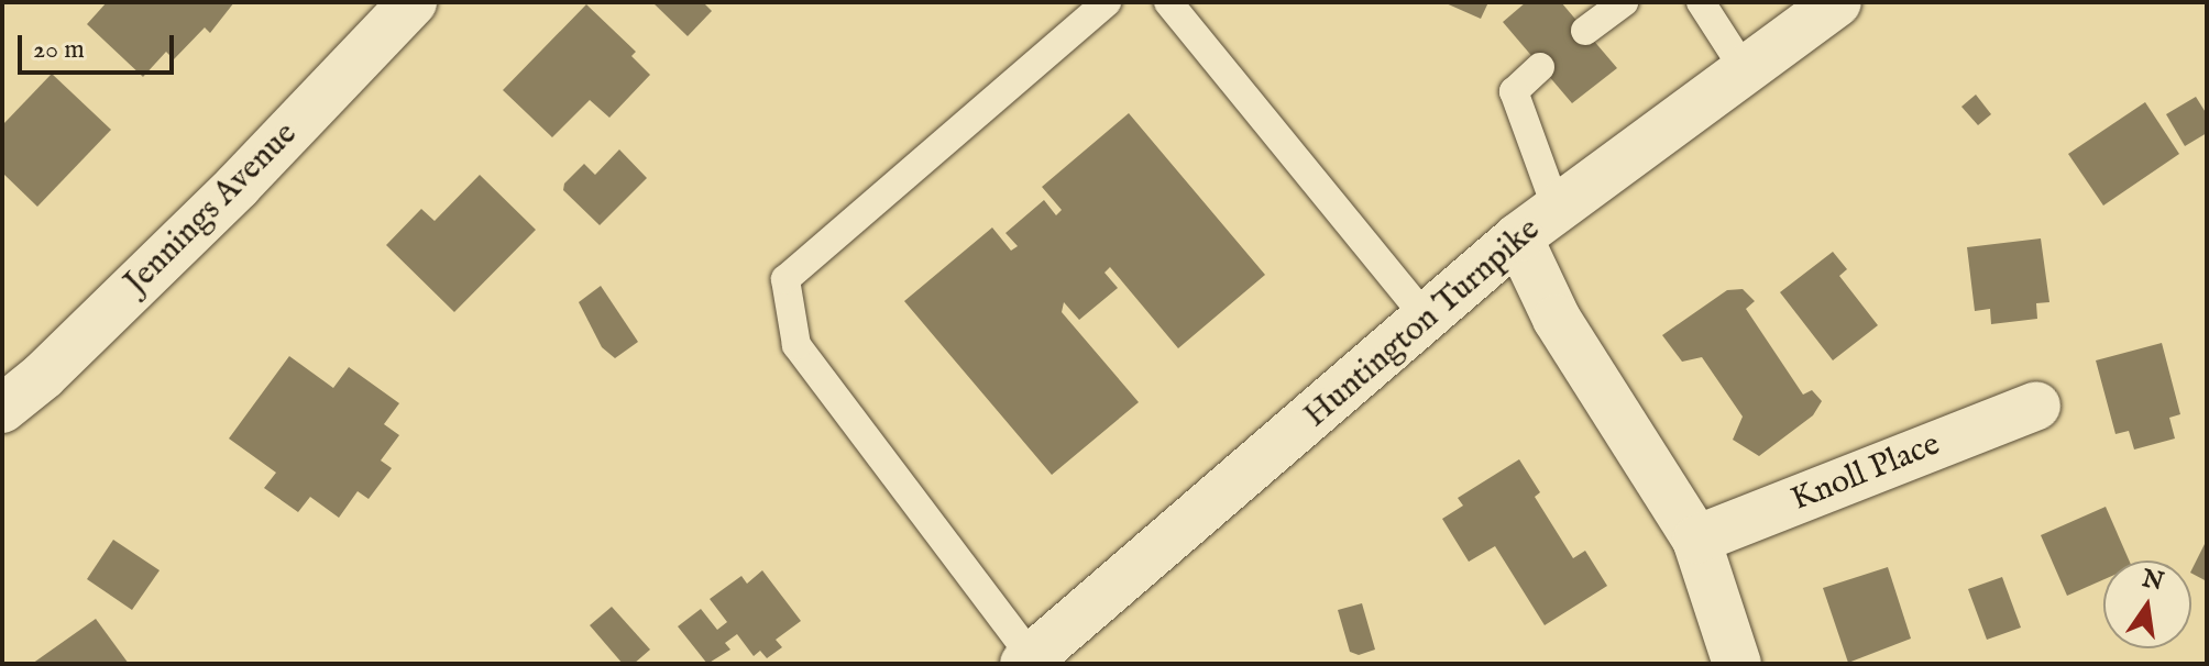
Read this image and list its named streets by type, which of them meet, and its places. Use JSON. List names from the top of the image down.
{
  "streets": {
    "street": ["Jennings Avenue", "Huntington Turnpike", "Knoll Place"]
  },
  "scale_bar": "20 m",
  "north": "top"
}
